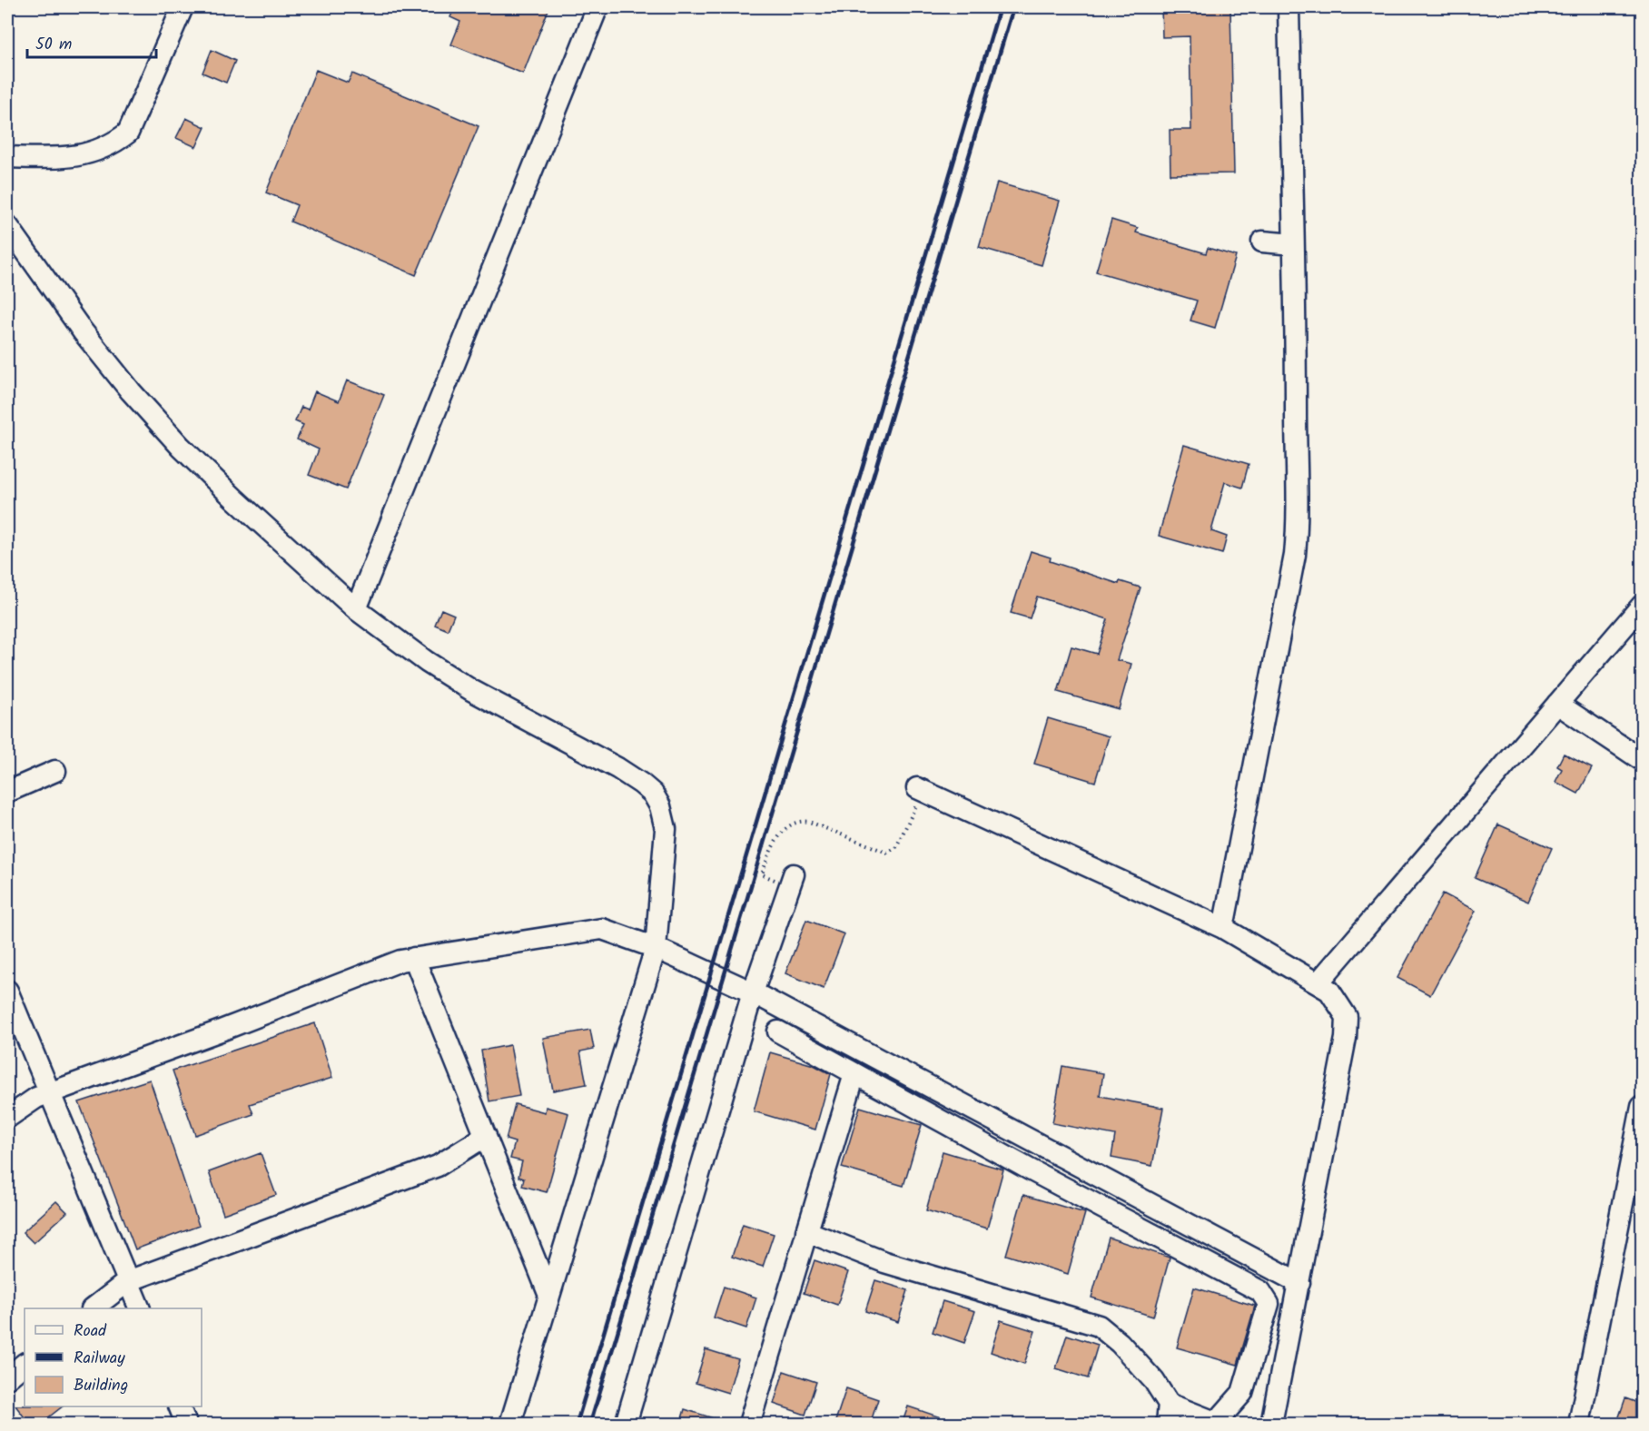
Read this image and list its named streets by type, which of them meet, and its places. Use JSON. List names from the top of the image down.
{
  "legend": ["Road", "Railway", "Building"],
  "scale_bar": "50 m"
}
